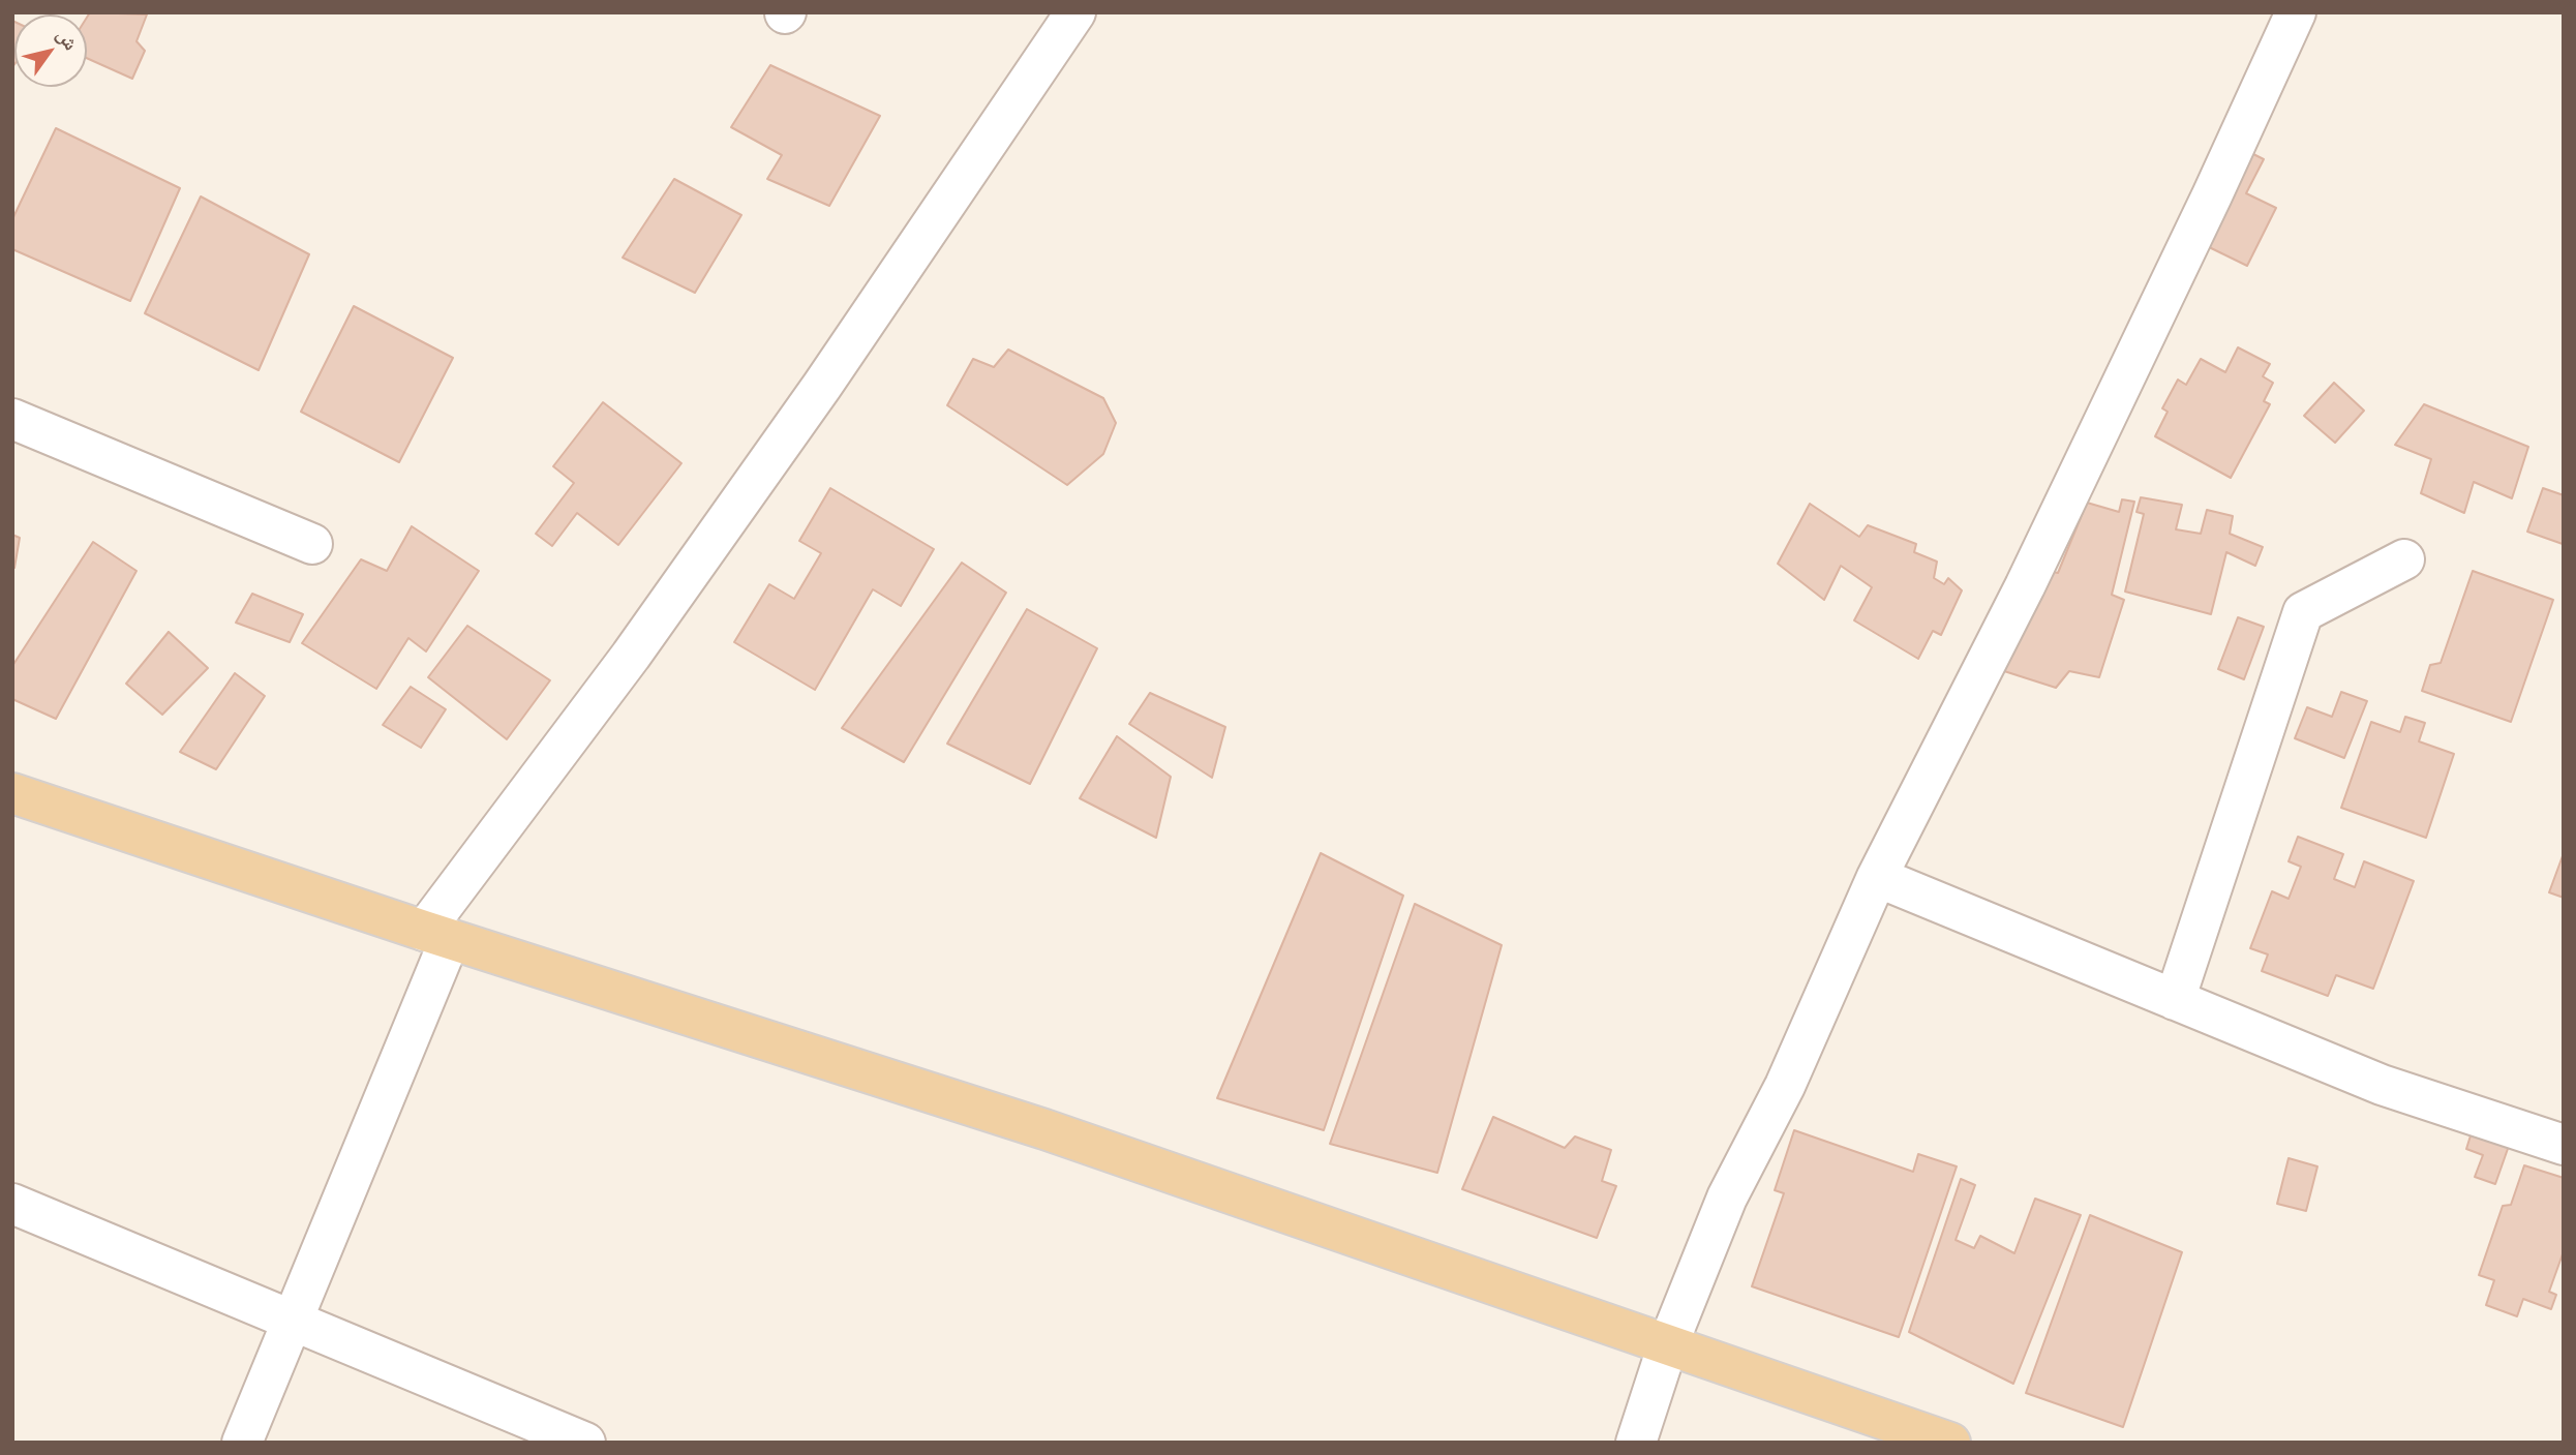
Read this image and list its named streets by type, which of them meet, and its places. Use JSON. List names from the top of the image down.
{
  "north": "top right"
}
